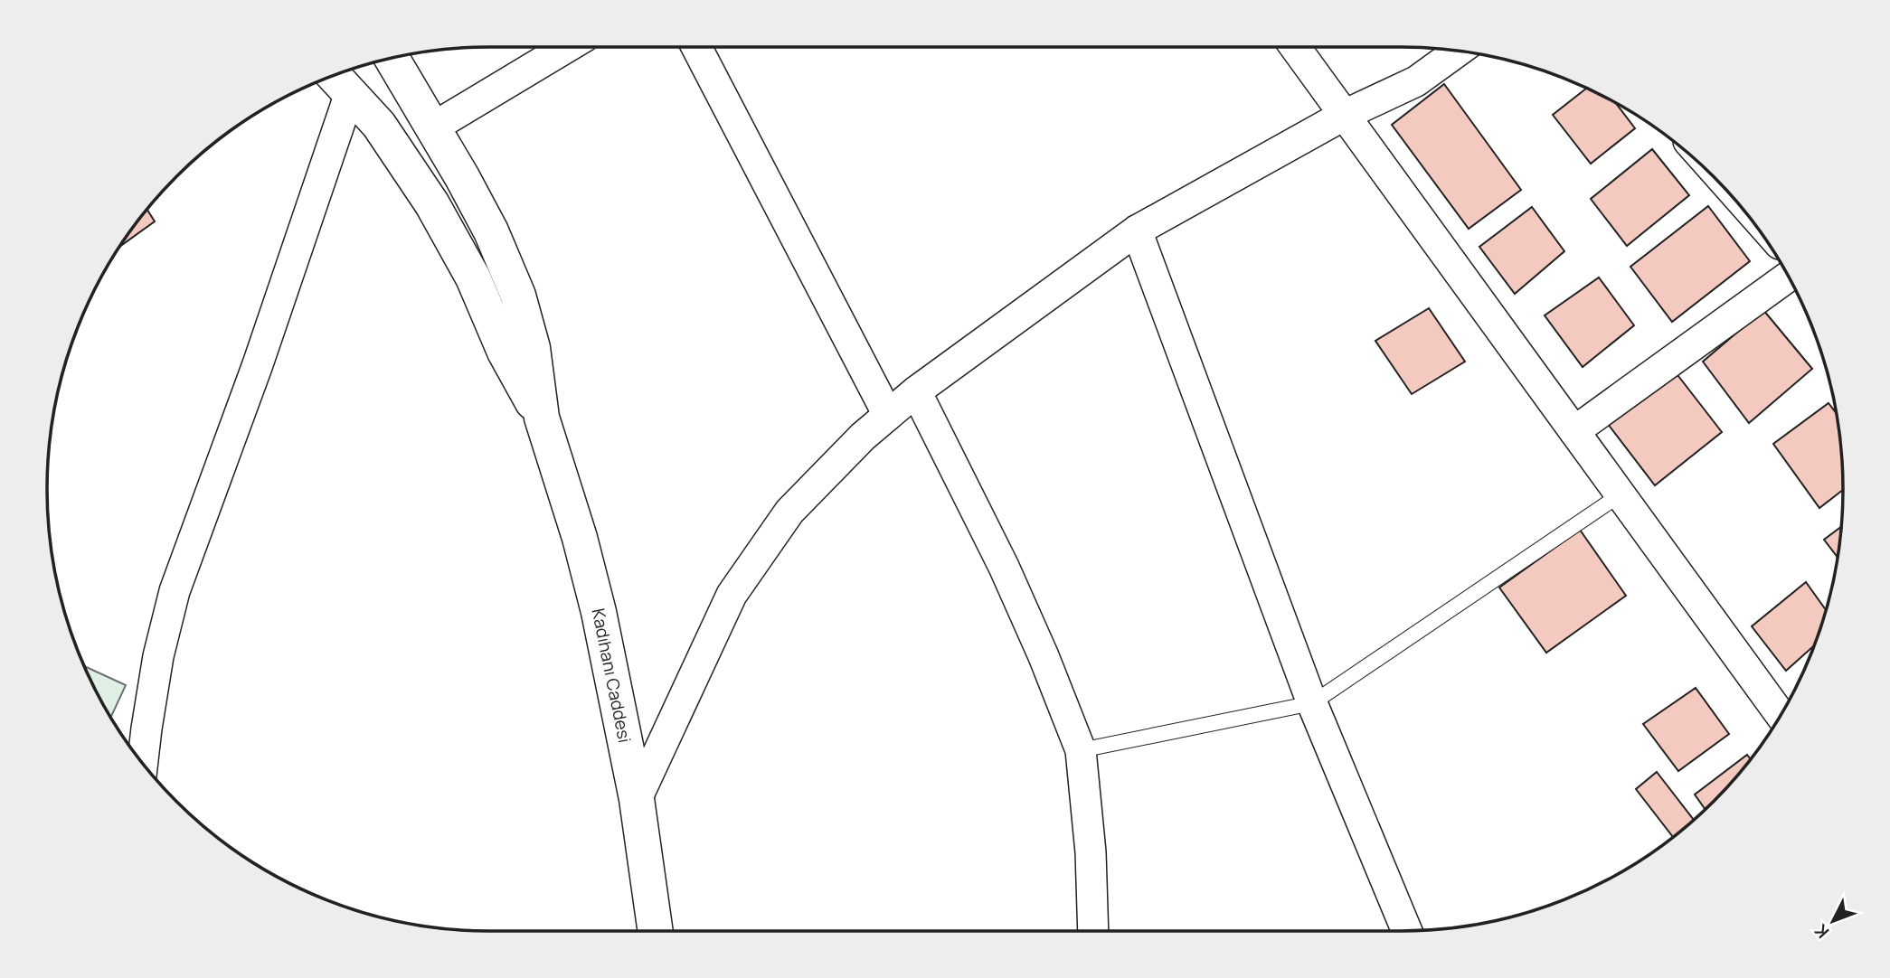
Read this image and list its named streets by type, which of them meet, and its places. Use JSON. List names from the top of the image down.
{
  "streets": {
    "main road": ["Kadıhanı Caddesi"]
  },
  "north": "bottom left"
}
